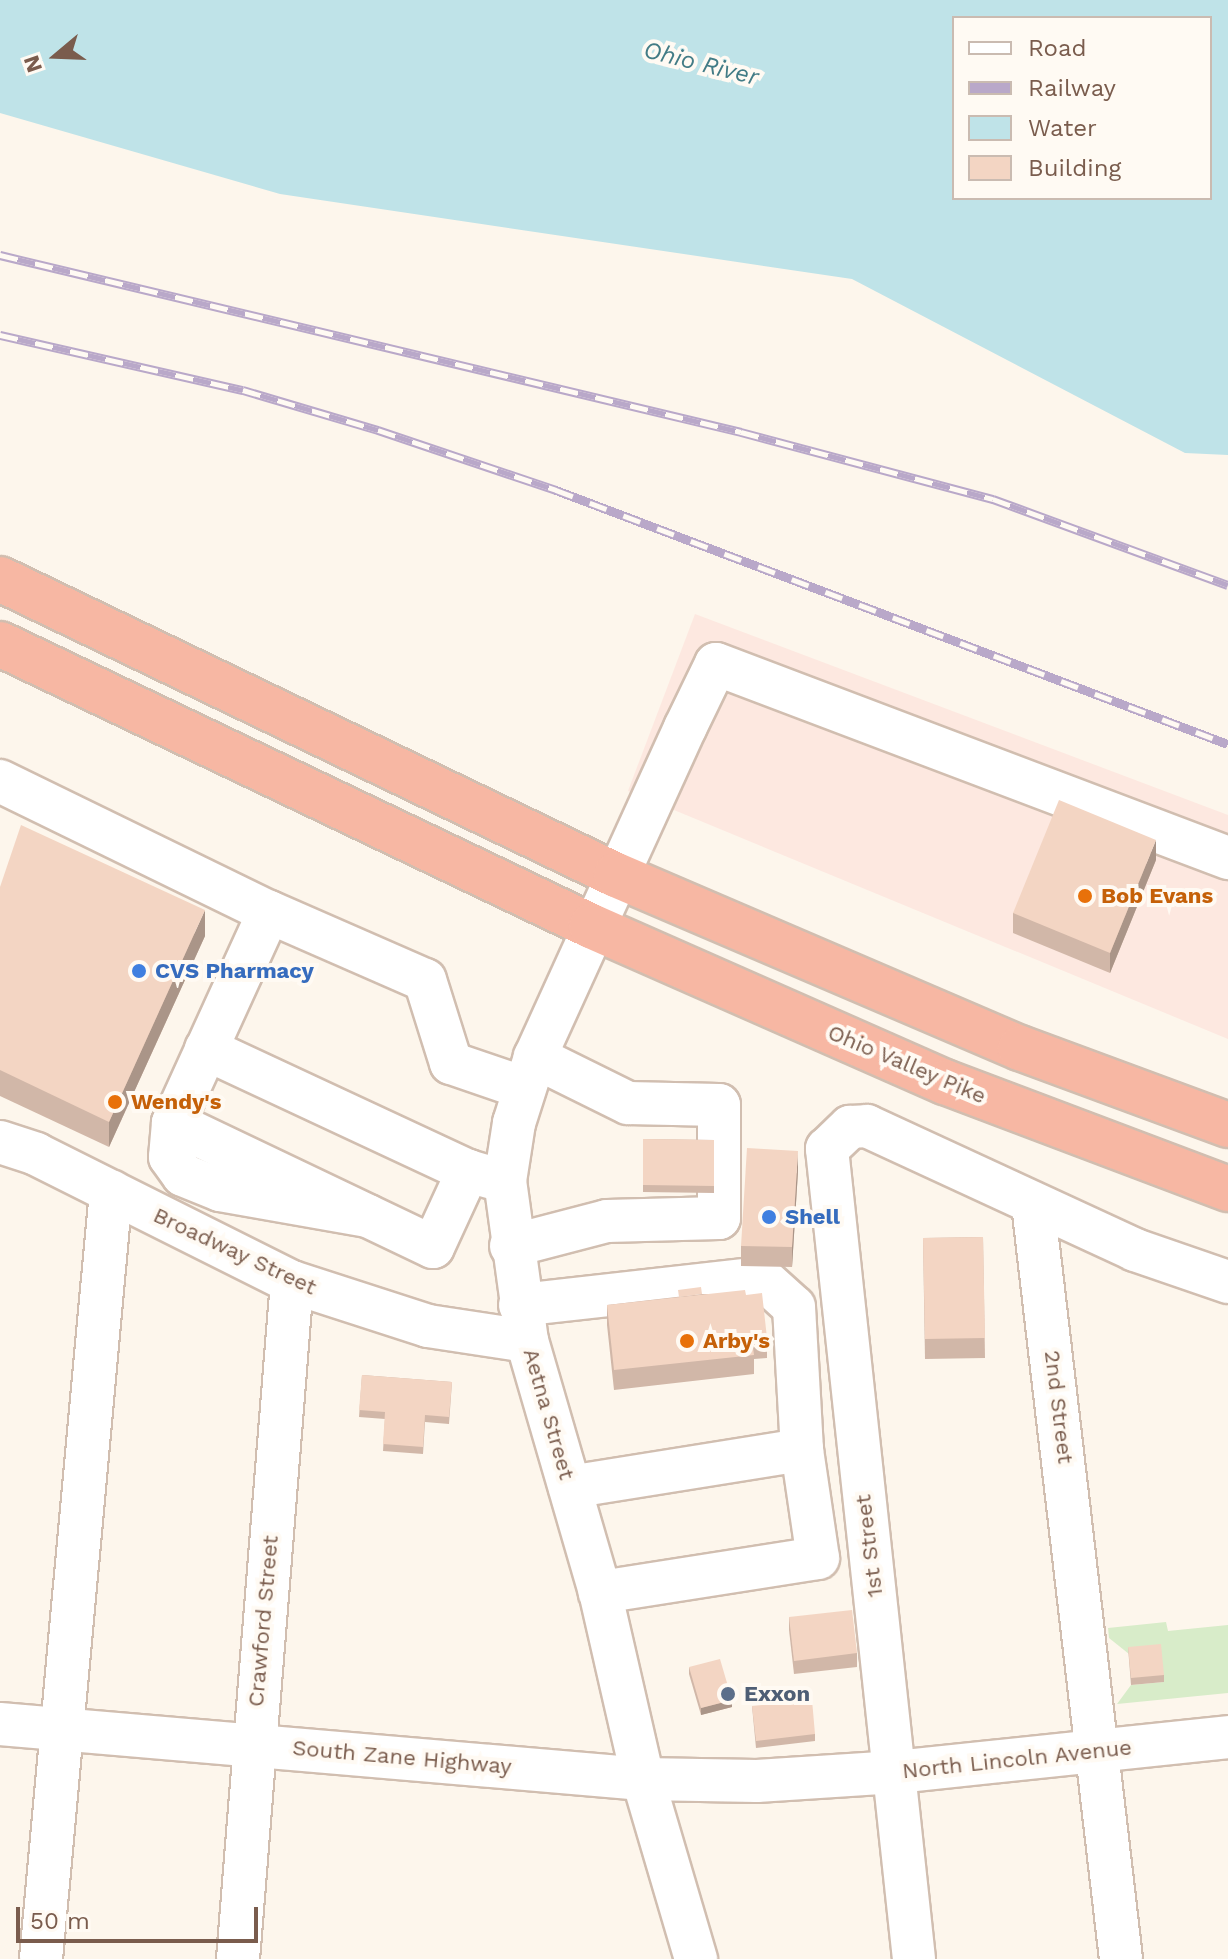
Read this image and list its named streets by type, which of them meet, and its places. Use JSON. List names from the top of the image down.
{
  "streets": {
    "highway": ["Ohio Valley Pike"],
    "street": [
      "Broadway Street",
      "2nd Street",
      "Aetna Street",
      "1st Street",
      "Crawford Street",
      "South Zane Highway",
      "North Lincoln Avenue"
    ]
  },
  "crossings": [
    ["Ohio Valley Pike", "Aetna Street"],
    ["Broadway Street", "Aetna Street"],
    ["Broadway Street", "Crawford Street"],
    ["2nd Street", "1st Street"],
    ["2nd Street", "North Lincoln Avenue"],
    ["Aetna Street", "South Zane Highway"],
    ["1st Street", "North Lincoln Avenue"],
    ["Crawford Street", "South Zane Highway"],
    ["South Zane Highway", "North Lincoln Avenue"]
  ],
  "water": ["Ohio River"],
  "places": [
    "Bob Evans",
    "CVS Pharmacy",
    "Wendy's",
    "Shell",
    "Arby's",
    "Exxon"
  ],
  "legend": [
    "Road",
    "Railway",
    "Water",
    "Building"
  ],
  "scale_bar": "50 m",
  "north": "left"
}
